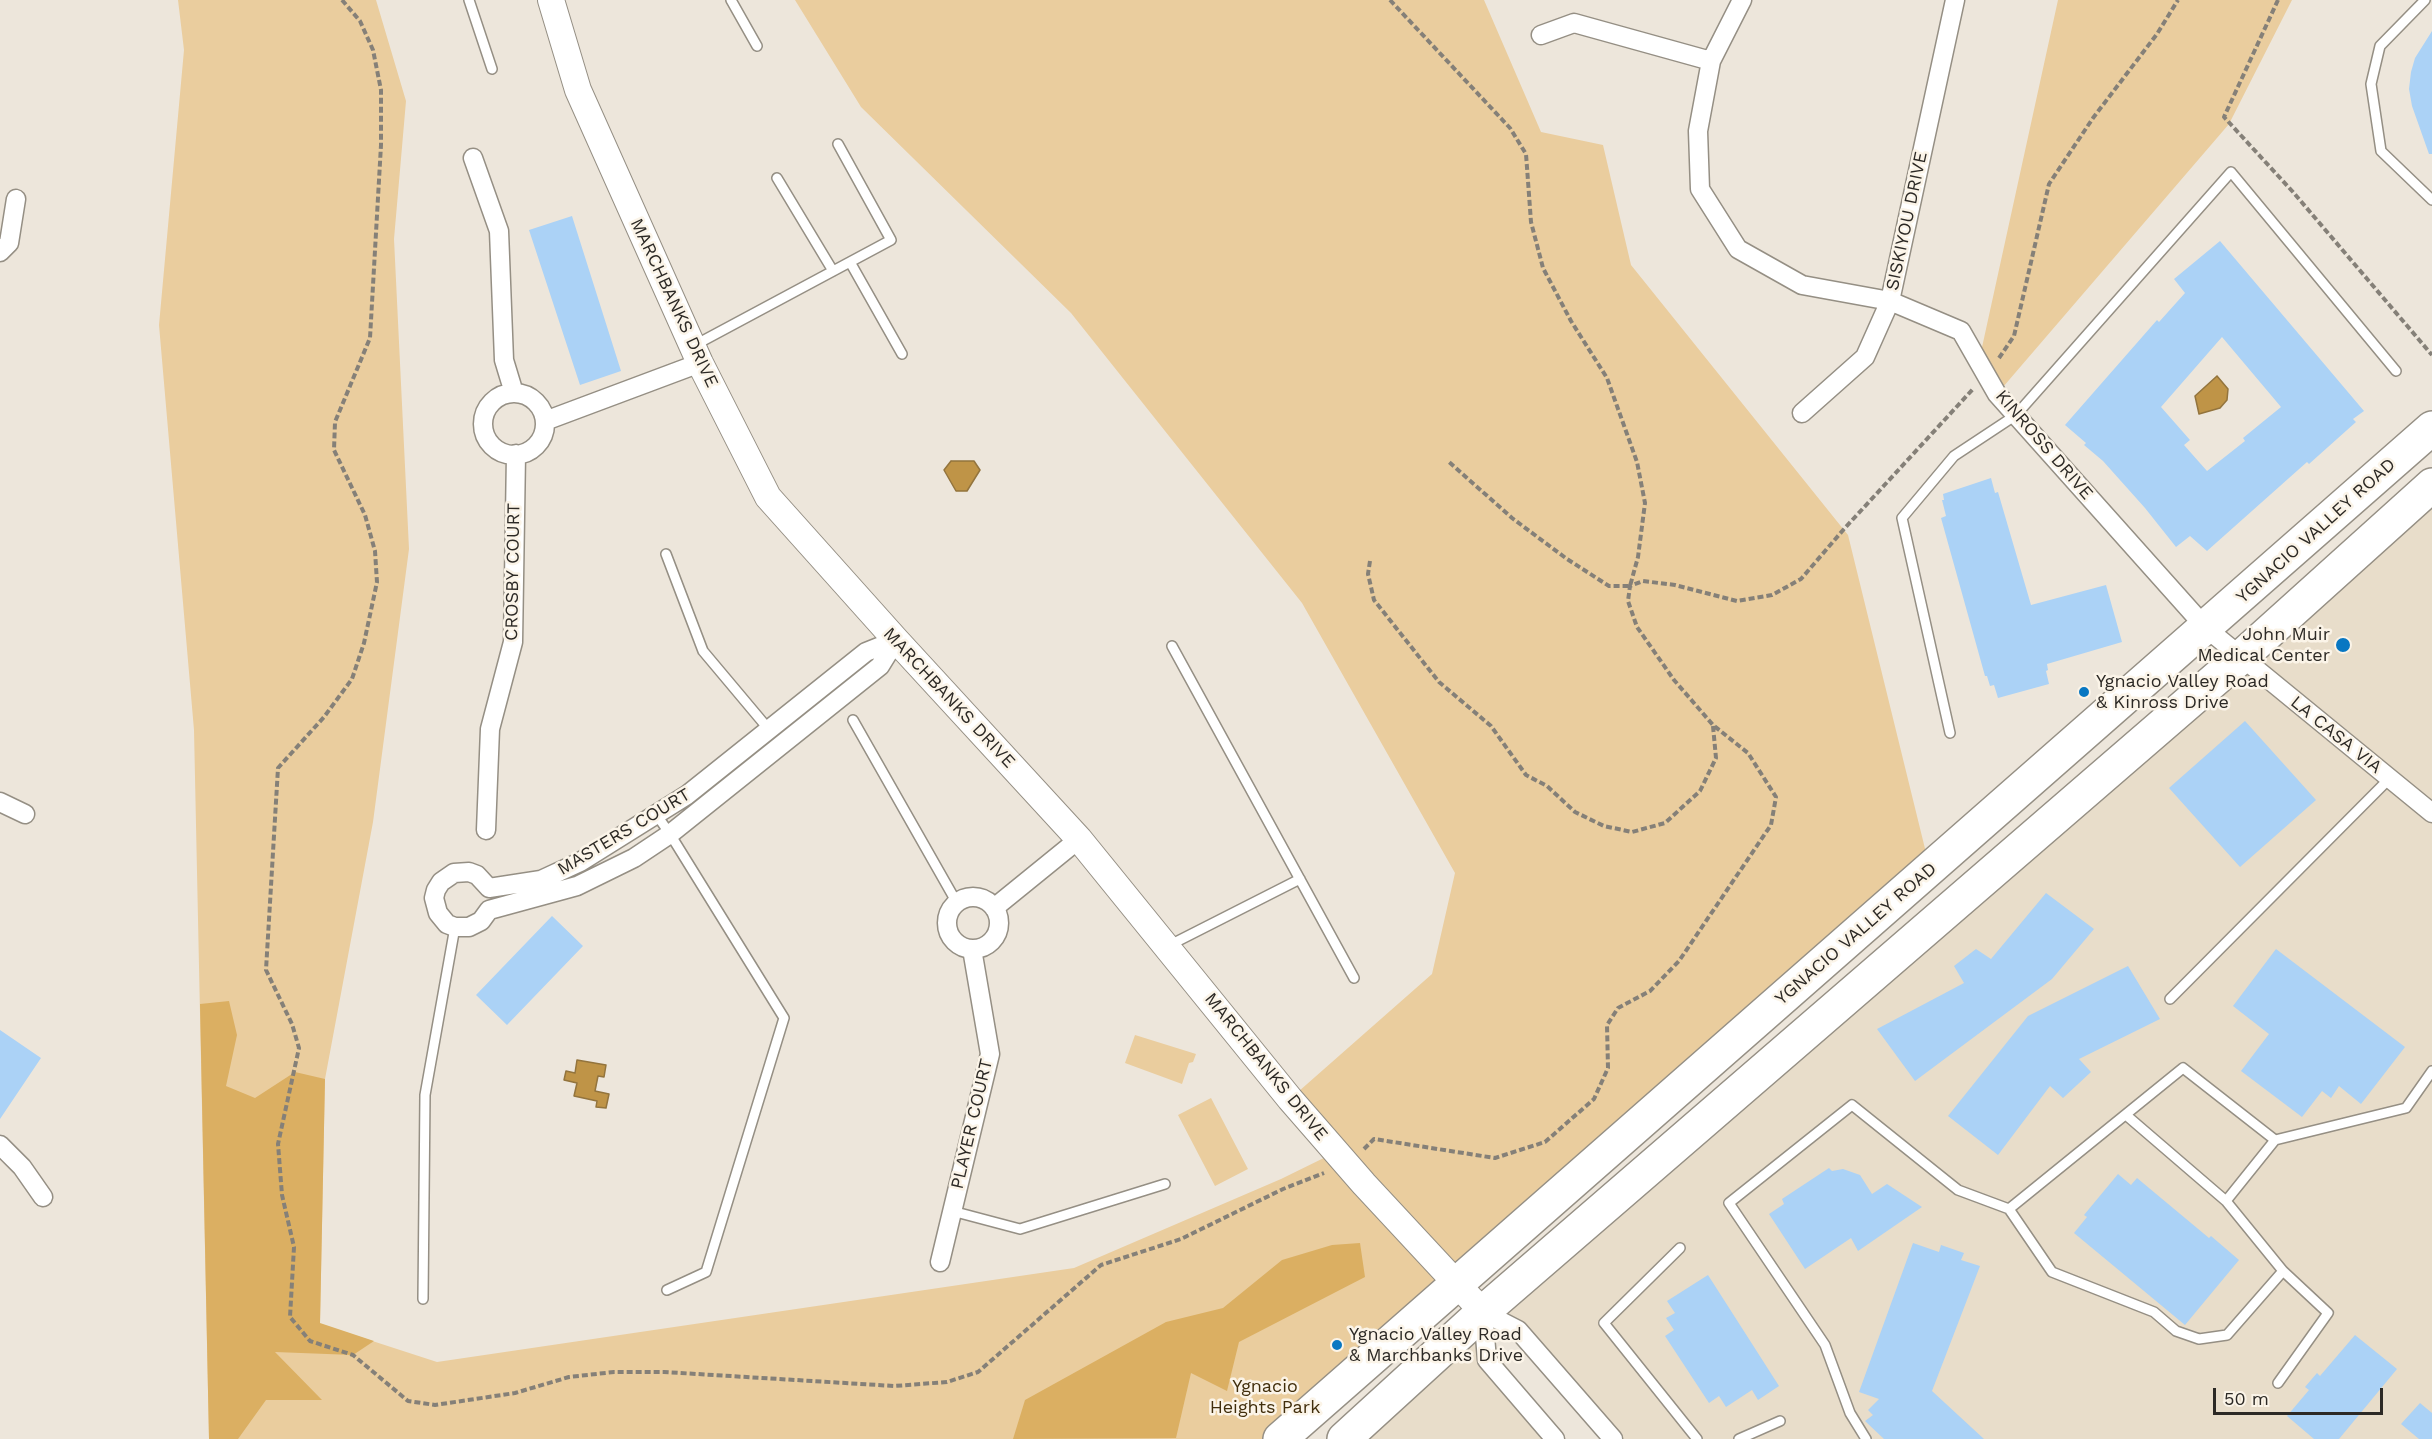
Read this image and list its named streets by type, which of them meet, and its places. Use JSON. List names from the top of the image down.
{
  "streets": {
    "highway": ["YGNACIO VALLEY ROAD"],
    "street": [
      "SISKIYOU DRIVE",
      "MARCHBANKS DRIVE",
      "KINROSS DRIVE",
      "CROSBY COURT",
      "LA CASA VIA",
      "MASTERS COURT",
      "PLAYER COURT"
    ]
  },
  "crossings": [
    ["SISKIYOU DRIVE", "KINROSS DRIVE"],
    ["MARCHBANKS DRIVE", "YGNACIO VALLEY ROAD"],
    ["MARCHBANKS DRIVE", "MASTERS COURT"],
    ["KINROSS DRIVE", "YGNACIO VALLEY ROAD"],
    ["KINROSS DRIVE", "LA CASA VIA"]
  ],
  "parks": ["Ygnacio Heights Park"],
  "places": ["John Muir Medical Center", "Ygnacio Valley Road & Kinross Drive", "Ygnacio Valley Road & Marchbanks Drive"],
  "scale_bar": "50 m"
}
